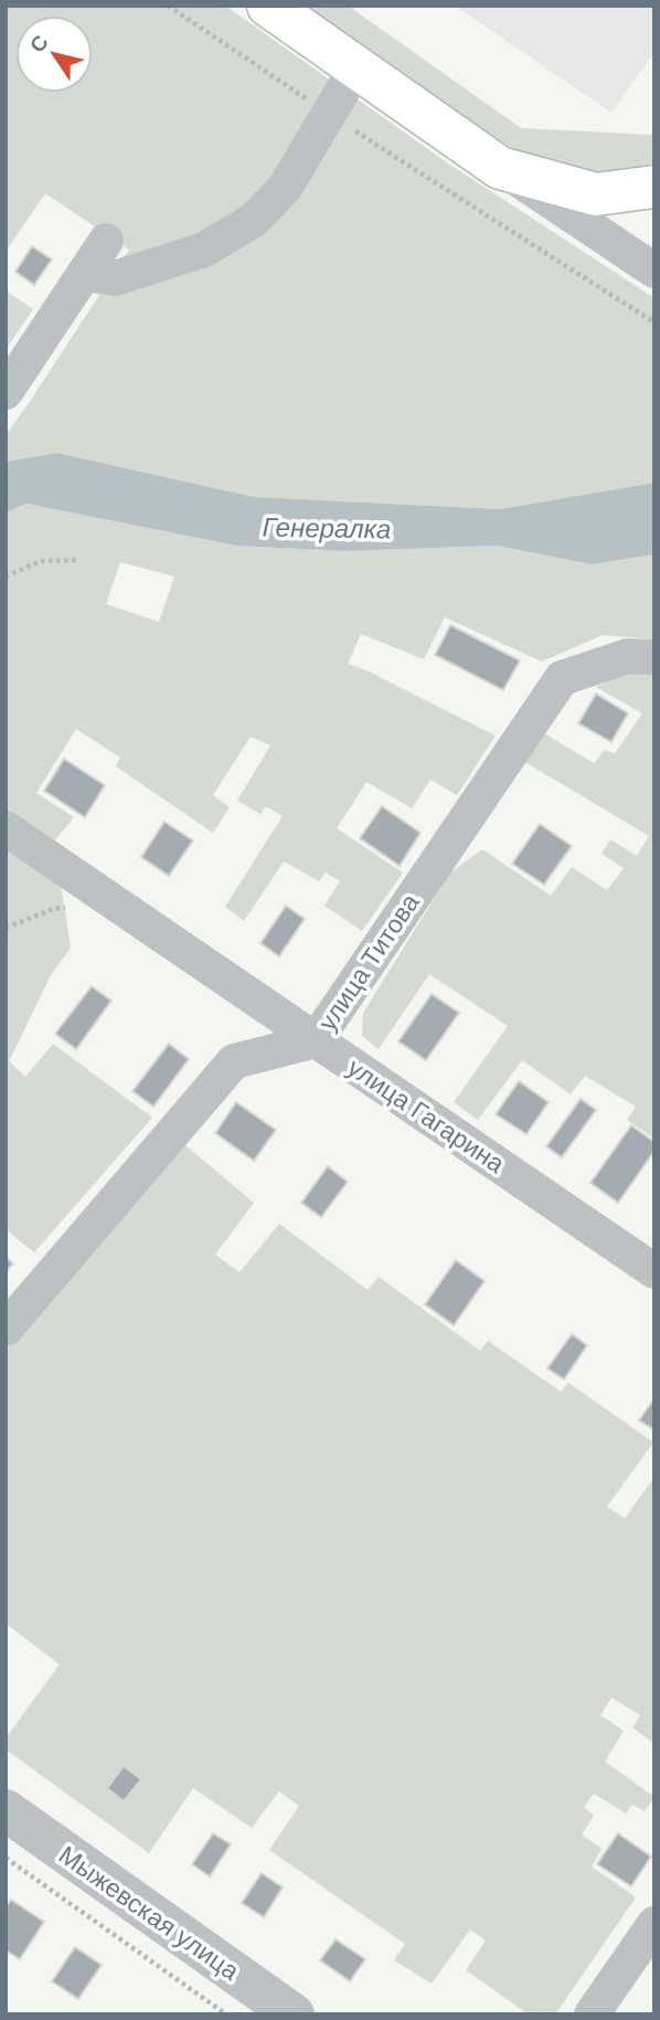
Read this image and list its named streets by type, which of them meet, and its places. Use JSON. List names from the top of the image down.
{
  "streets": {
    "street": ["улица Титова", "улица Гагарина", "Мыжевская улица"]
  },
  "crossings": [
    ["улица Титова", "улица Гагарина"]
  ],
  "water": ["Генералка"],
  "north": "top left"
}
